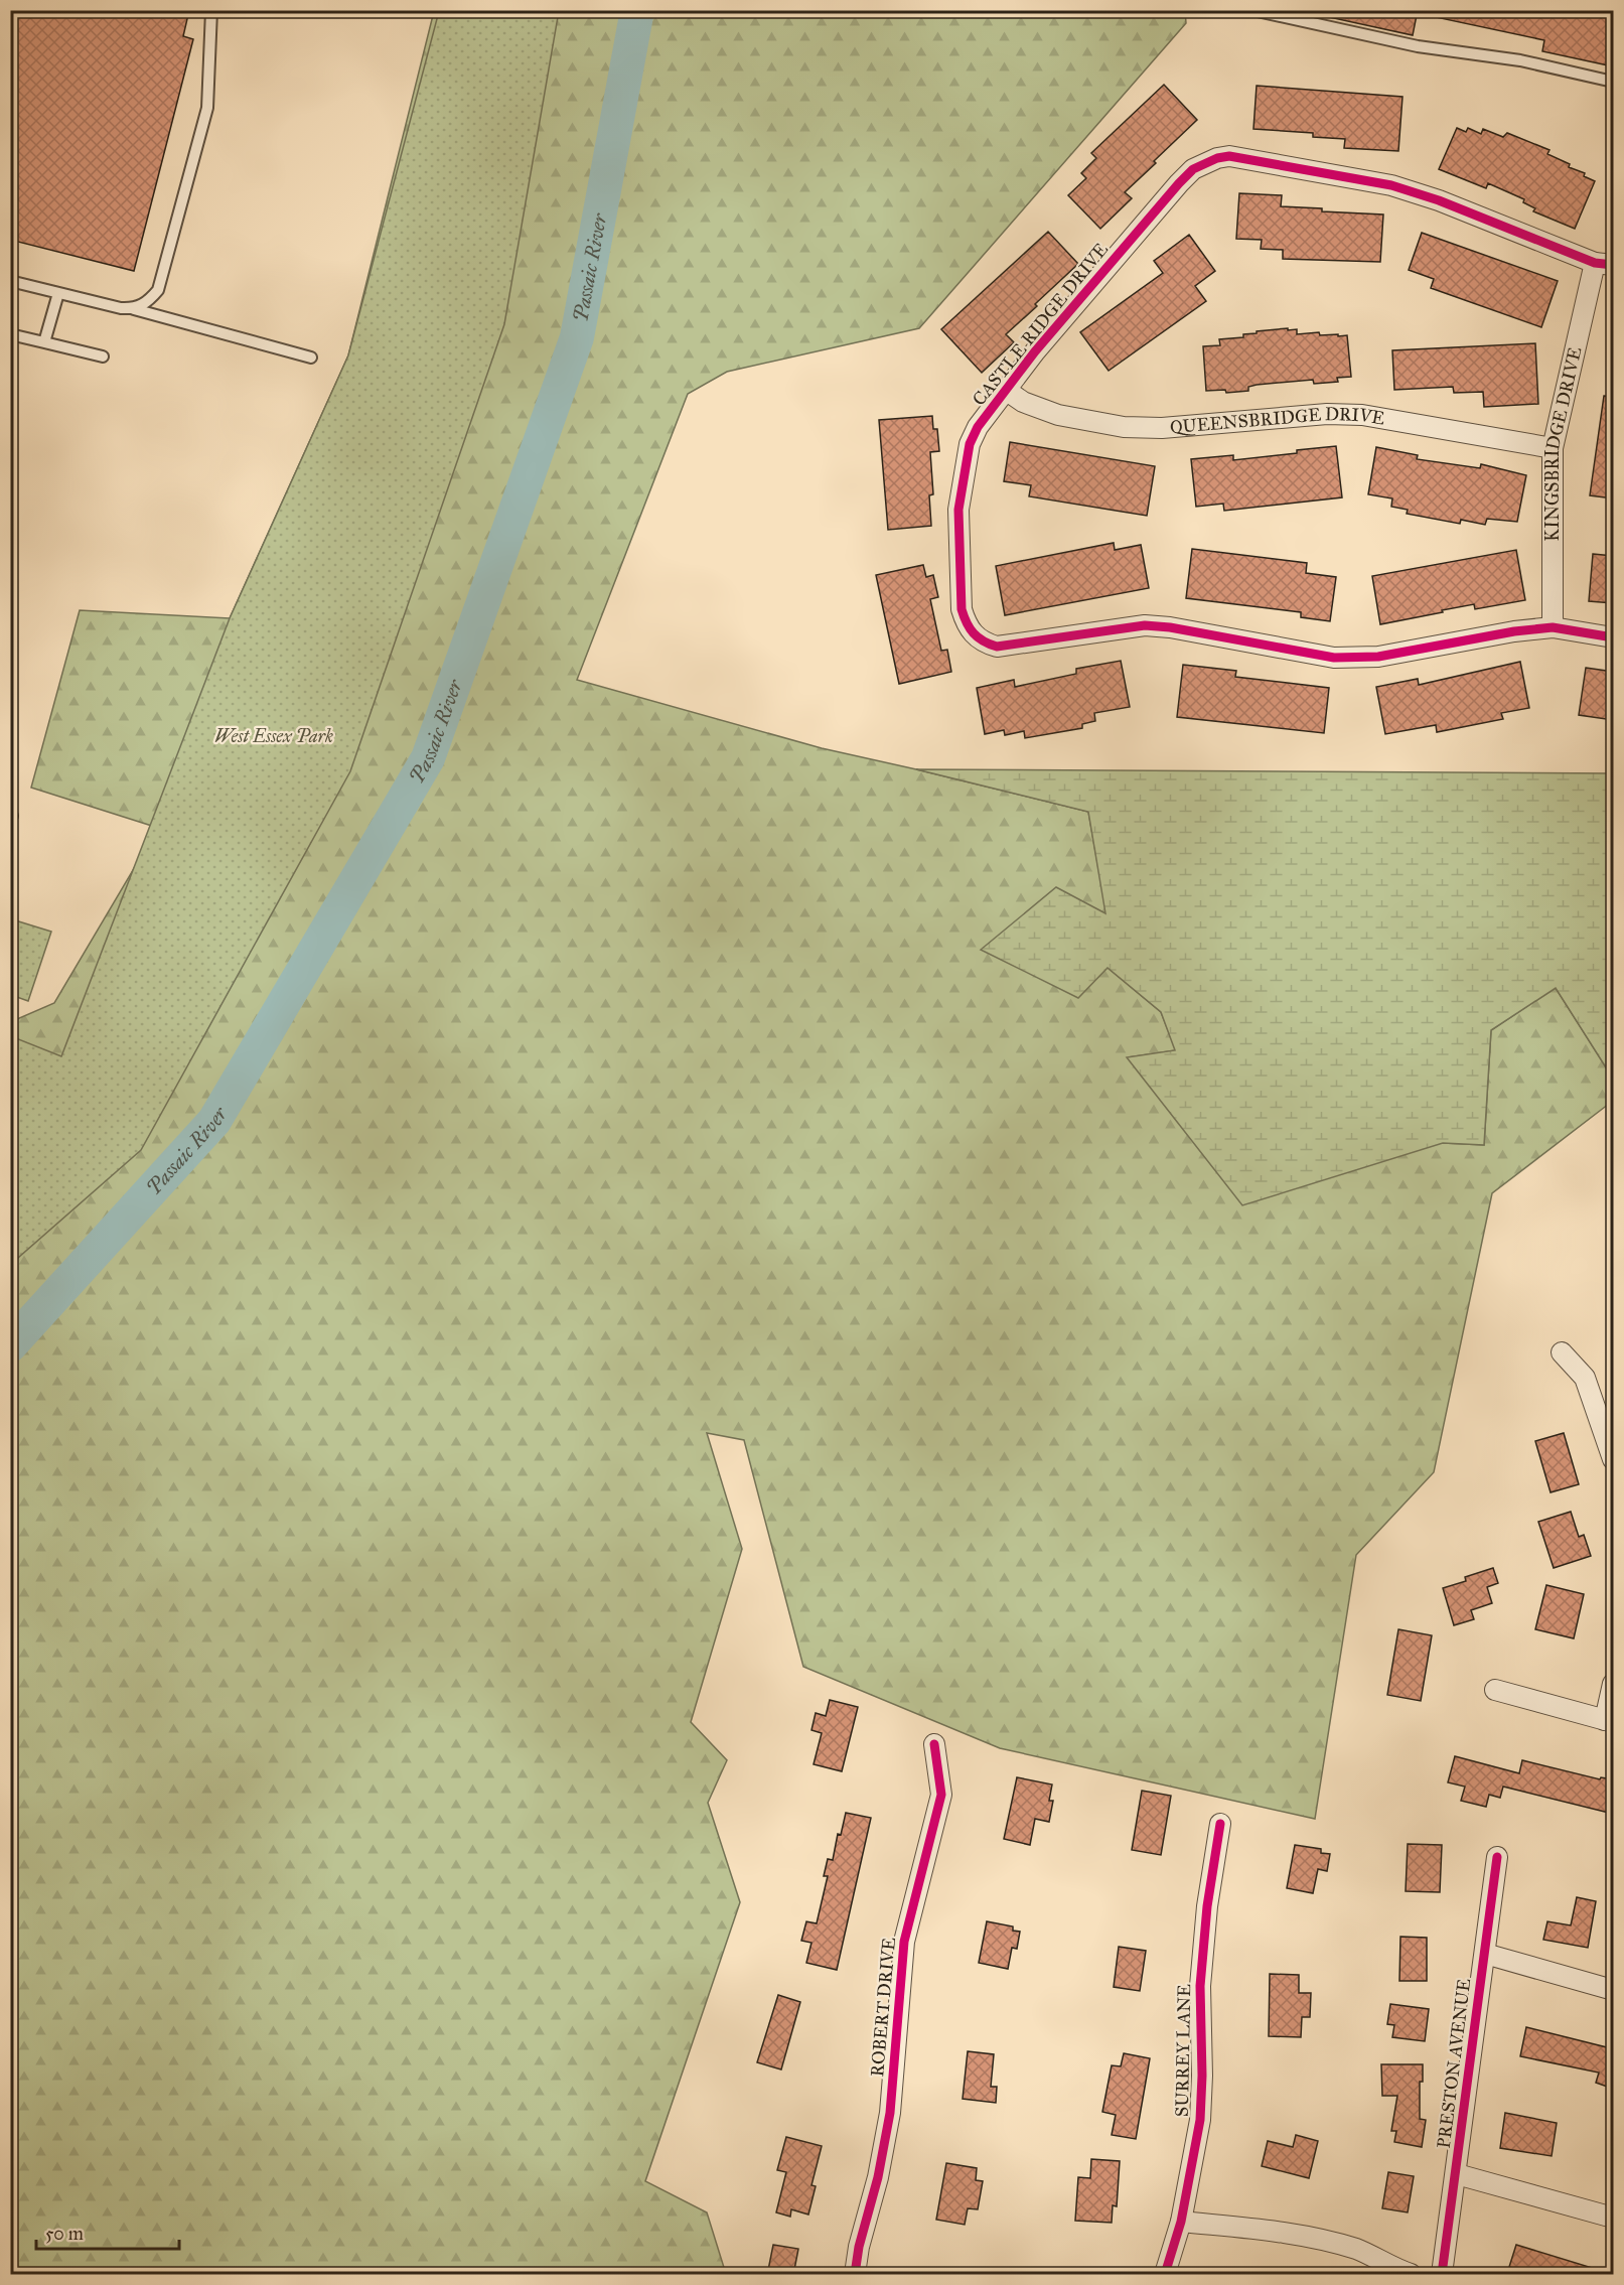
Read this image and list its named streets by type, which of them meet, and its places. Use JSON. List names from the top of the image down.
{
  "streets": {
    "street": [
      "CASTLE RIDGE DRIVE",
      "QUEENSBRIDGE DRIVE",
      "KINGSBRIDGE DRIVE",
      "ROBERT DRIVE",
      "SURREY LANE",
      "PRESTON AVENUE"
    ]
  },
  "crossings": [
    ["CASTLE RIDGE DRIVE", "QUEENSBRIDGE DRIVE"],
    ["CASTLE RIDGE DRIVE", "KINGSBRIDGE DRIVE"],
    ["QUEENSBRIDGE DRIVE", "KINGSBRIDGE DRIVE"]
  ],
  "water": ["Passaic River"],
  "parks": ["West Essex Park"],
  "scale_bar": "50 m"
}
